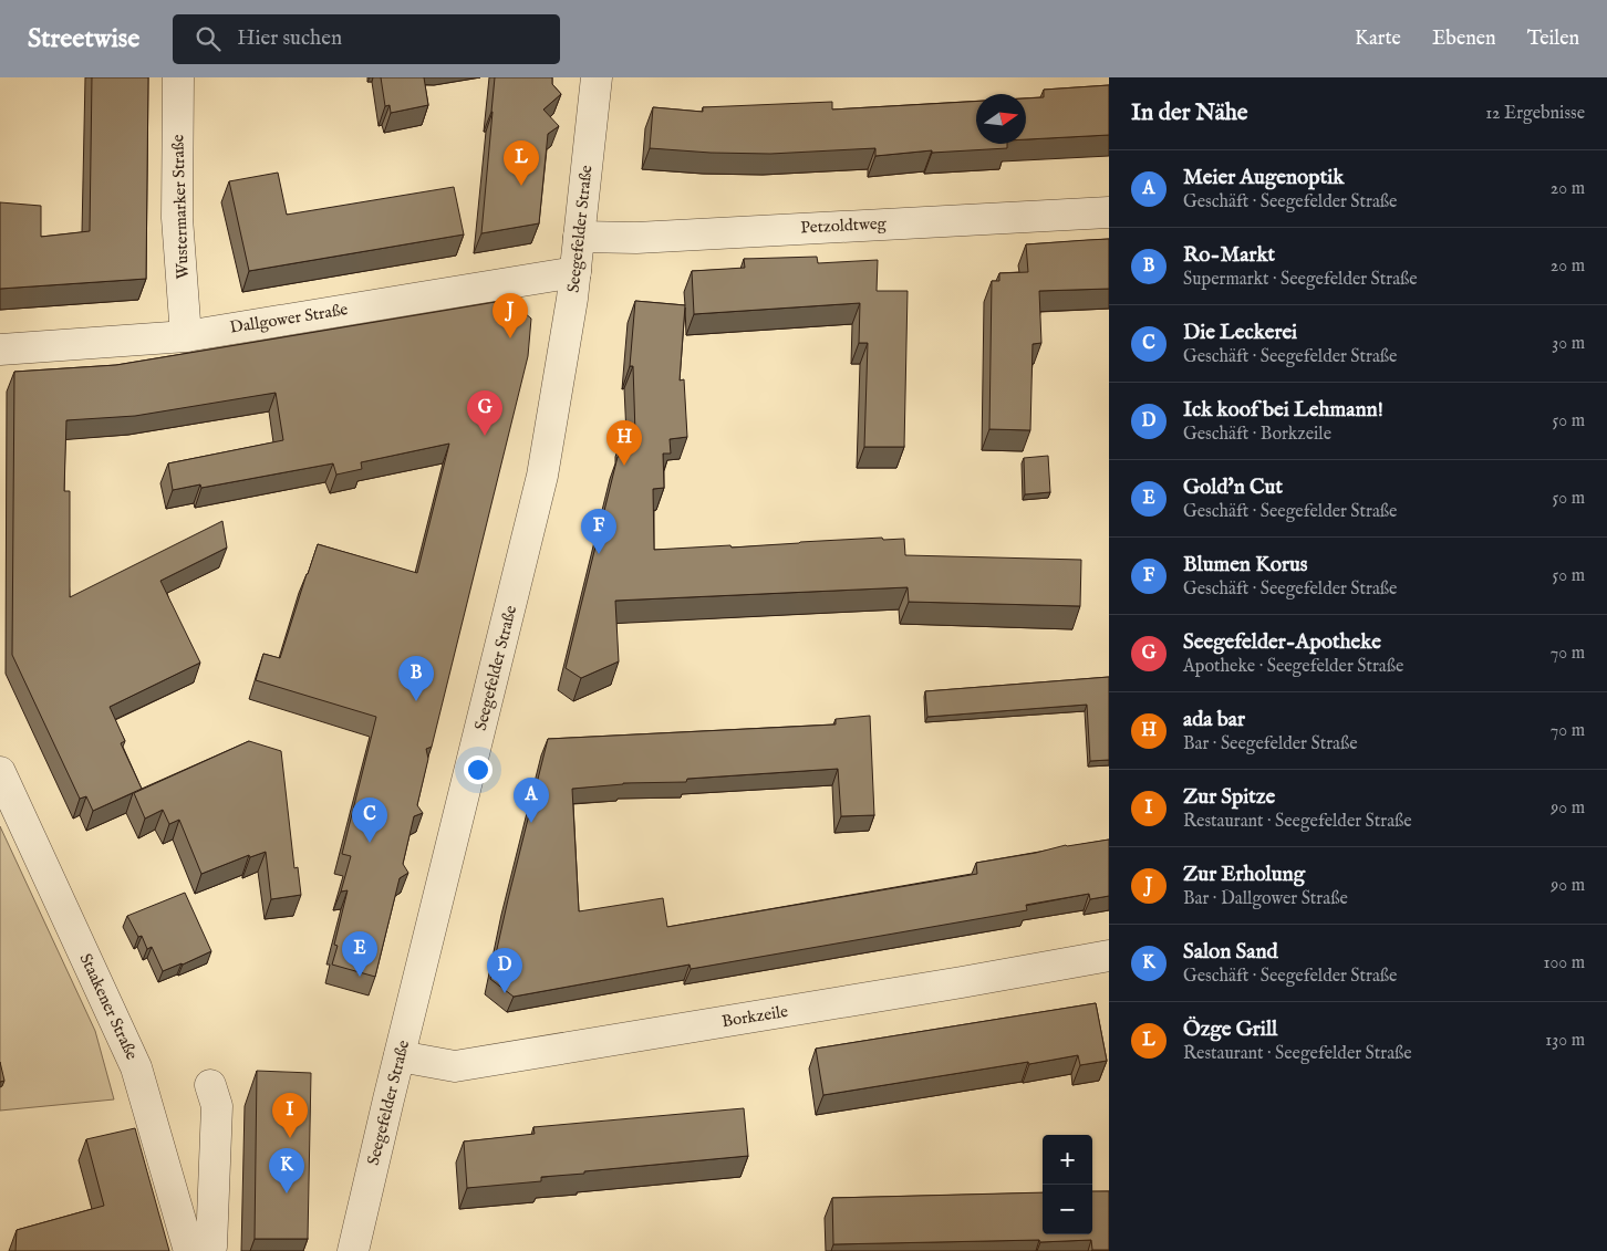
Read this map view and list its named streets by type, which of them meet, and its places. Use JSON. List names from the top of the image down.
{
  "streets": {
    "street": [
      "Wustermarker Straße",
      "Petzoldtweg",
      "Seegefelder Straße",
      "Dallgower Straße",
      "Staakener Straße",
      "Borkzeile"
    ]
  },
  "crossings": [
    ["Wustermarker Straße", "Dallgower Straße"],
    ["Petzoldtweg", "Seegefelder Straße"],
    ["Seegefelder Straße", "Dallgower Straße"],
    ["Seegefelder Straße", "Borkzeile"]
  ],
  "north": "right",
  "page": {
    "header": "Streetwise",
    "search": "Hier suchen",
    "nav": ["Karte", "Ebenen", "Teilen"],
    "heading": ["In der Nähe", "12 Ergebnisse"],
    "pins": [
      "L",
      "J",
      "G",
      "H",
      "F",
      "B",
      "A",
      "C",
      "E",
      "D",
      "I",
      "K"
    ],
    "list": [
      {
        "mark": "A",
        "name": "Meier Augenoptik",
        "note": "Geschäft · Seegefelder Straße",
        "value": "20 m"
      },
      {
        "mark": "B",
        "name": "Ro-Markt",
        "note": "Supermarkt · Seegefelder Straße",
        "value": "20 m"
      },
      {
        "mark": "C",
        "name": "Die Leckerei",
        "note": "Geschäft · Seegefelder Straße",
        "value": "30 m"
      },
      {
        "mark": "D",
        "name": "Ick koof bei Lehmann!",
        "note": "Geschäft · Borkzeile",
        "value": "50 m"
      },
      {
        "mark": "E",
        "name": "Gold'n Cut",
        "note": "Geschäft · Seegefelder Straße",
        "value": "50 m"
      },
      {
        "mark": "F",
        "name": "Blumen Korus",
        "note": "Geschäft · Seegefelder Straße",
        "value": "50 m"
      },
      {
        "mark": "G",
        "name": "Seegefelder-Apotheke",
        "note": "Apotheke · Seegefelder Straße",
        "value": "70 m"
      },
      {
        "mark": "H",
        "name": "ada bar",
        "note": "Bar · Seegefelder Straße",
        "value": "70 m"
      },
      {
        "mark": "I",
        "name": "Zur Spitze",
        "note": "Restaurant · Seegefelder Straße",
        "value": "90 m"
      },
      {
        "mark": "J",
        "name": "Zur Erholung",
        "note": "Bar · Dallgower Straße",
        "value": "90 m"
      },
      {
        "mark": "K",
        "name": "Salon Sand",
        "note": "Geschäft · Seegefelder Straße",
        "value": "100 m"
      },
      {
        "mark": "L",
        "name": "Özge Grill",
        "note": "Restaurant · Seegefelder Straße",
        "value": "130 m"
      }
    ],
    "map_buttons": ["+", "−"]
  }
}
